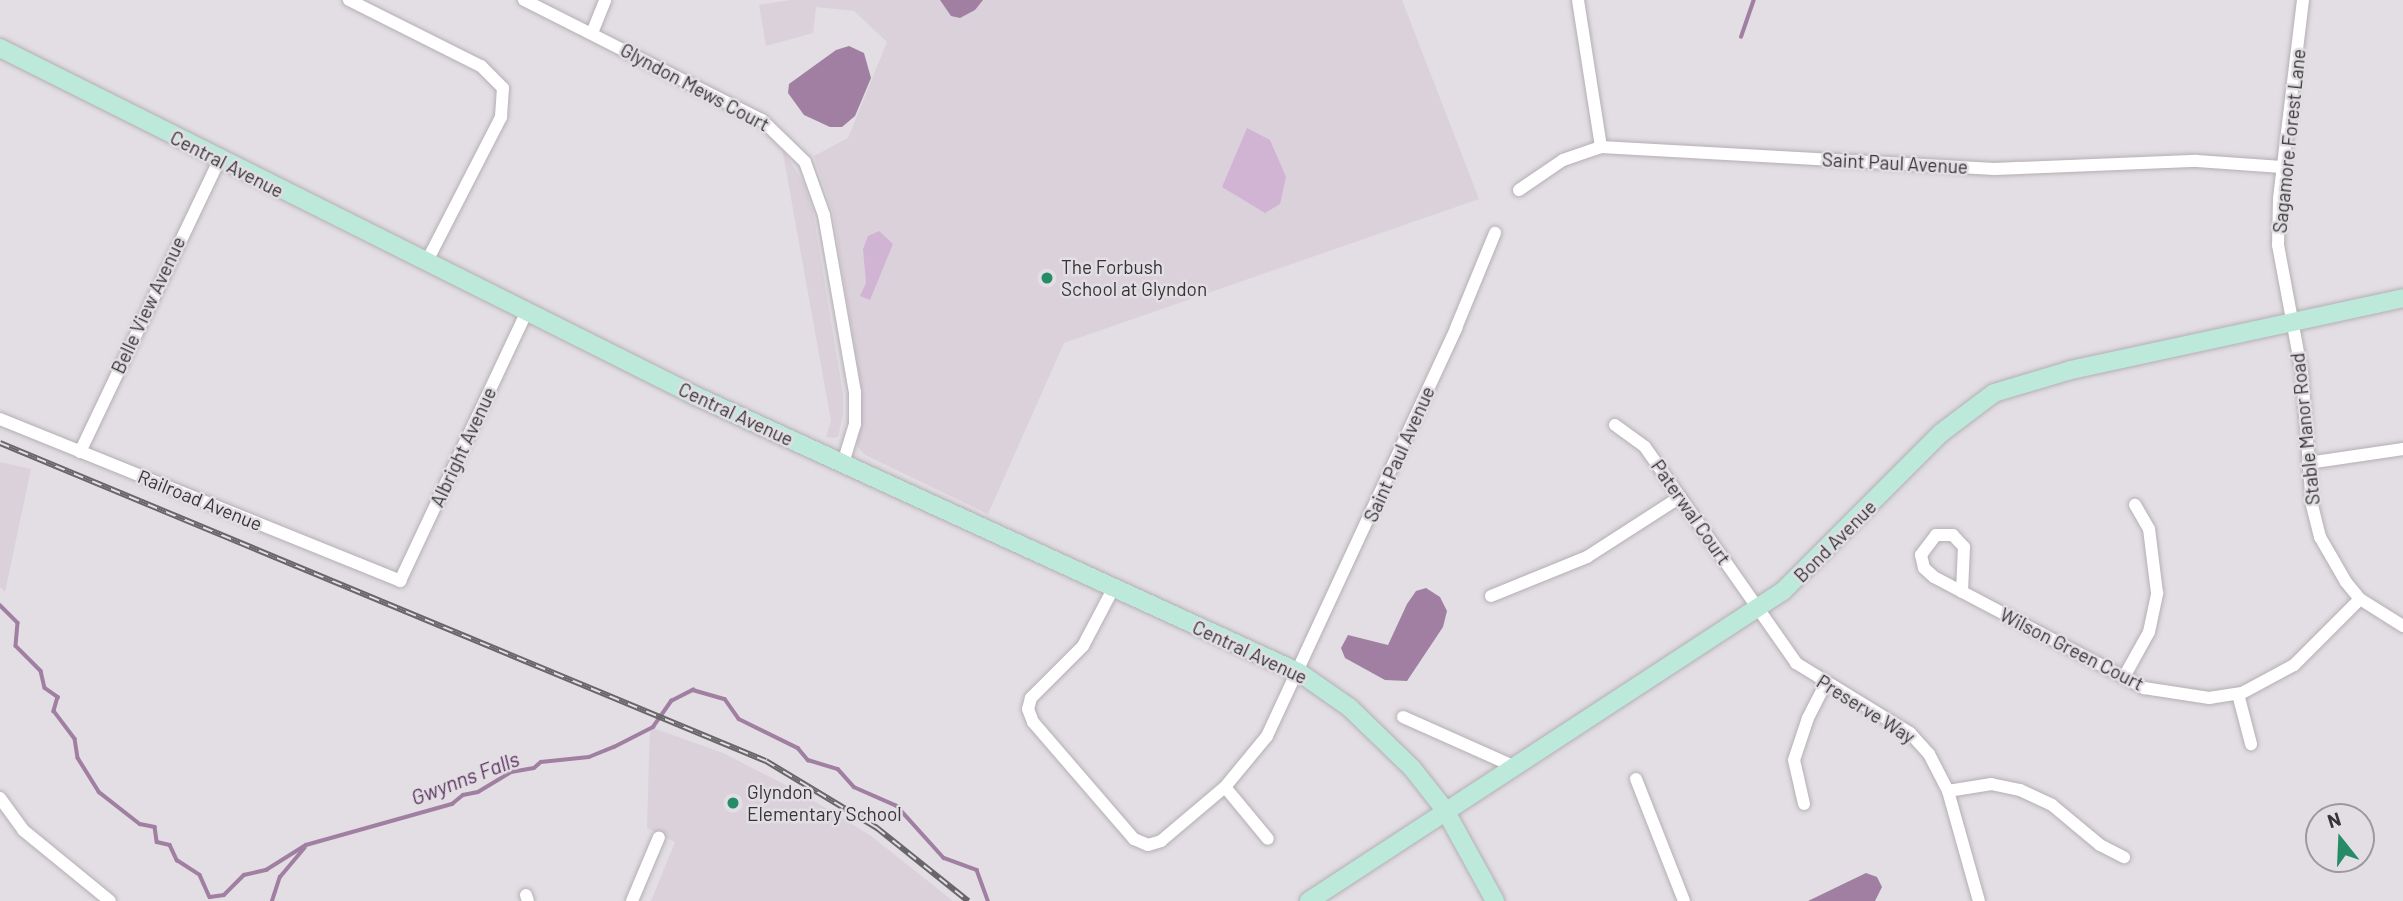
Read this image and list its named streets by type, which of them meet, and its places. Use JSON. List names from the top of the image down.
{
  "streets": {
    "main road": ["Central Avenue", "Bond Avenue"],
    "street": [
      "Glyndon Mews Court",
      "Sagamore Forest Lane",
      "Saint Paul Avenue",
      "Belle View Avenue",
      "Stable Manor Road",
      "Albright Avenue",
      "Railroad Avenue",
      "Paterwal Court",
      "Wilson Green Court",
      "Preserve Way"
    ]
  },
  "crossings": [
    ["Glyndon Mews Court", "Central Avenue"],
    ["Sagamore Forest Lane", "Saint Paul Avenue"],
    ["Sagamore Forest Lane", "Stable Manor Road"],
    ["Sagamore Forest Lane", "Bond Avenue"],
    ["Saint Paul Avenue", "Central Avenue"],
    ["Central Avenue", "Belle View Avenue"],
    ["Central Avenue", "Albright Avenue"],
    ["Central Avenue", "Bond Avenue"],
    ["Belle View Avenue", "Railroad Avenue"],
    ["Stable Manor Road", "Bond Avenue"],
    ["Stable Manor Road", "Wilson Green Court"],
    ["Albright Avenue", "Railroad Avenue"],
    ["Paterwal Court", "Bond Avenue"],
    ["Paterwal Court", "Preserve Way"],
    ["Bond Avenue", "Preserve Way"]
  ],
  "water": ["Gwynns Falls"],
  "places": ["The Forbush School at Glyndon", "Glyndon Elementary School"],
  "north": "top"
}
